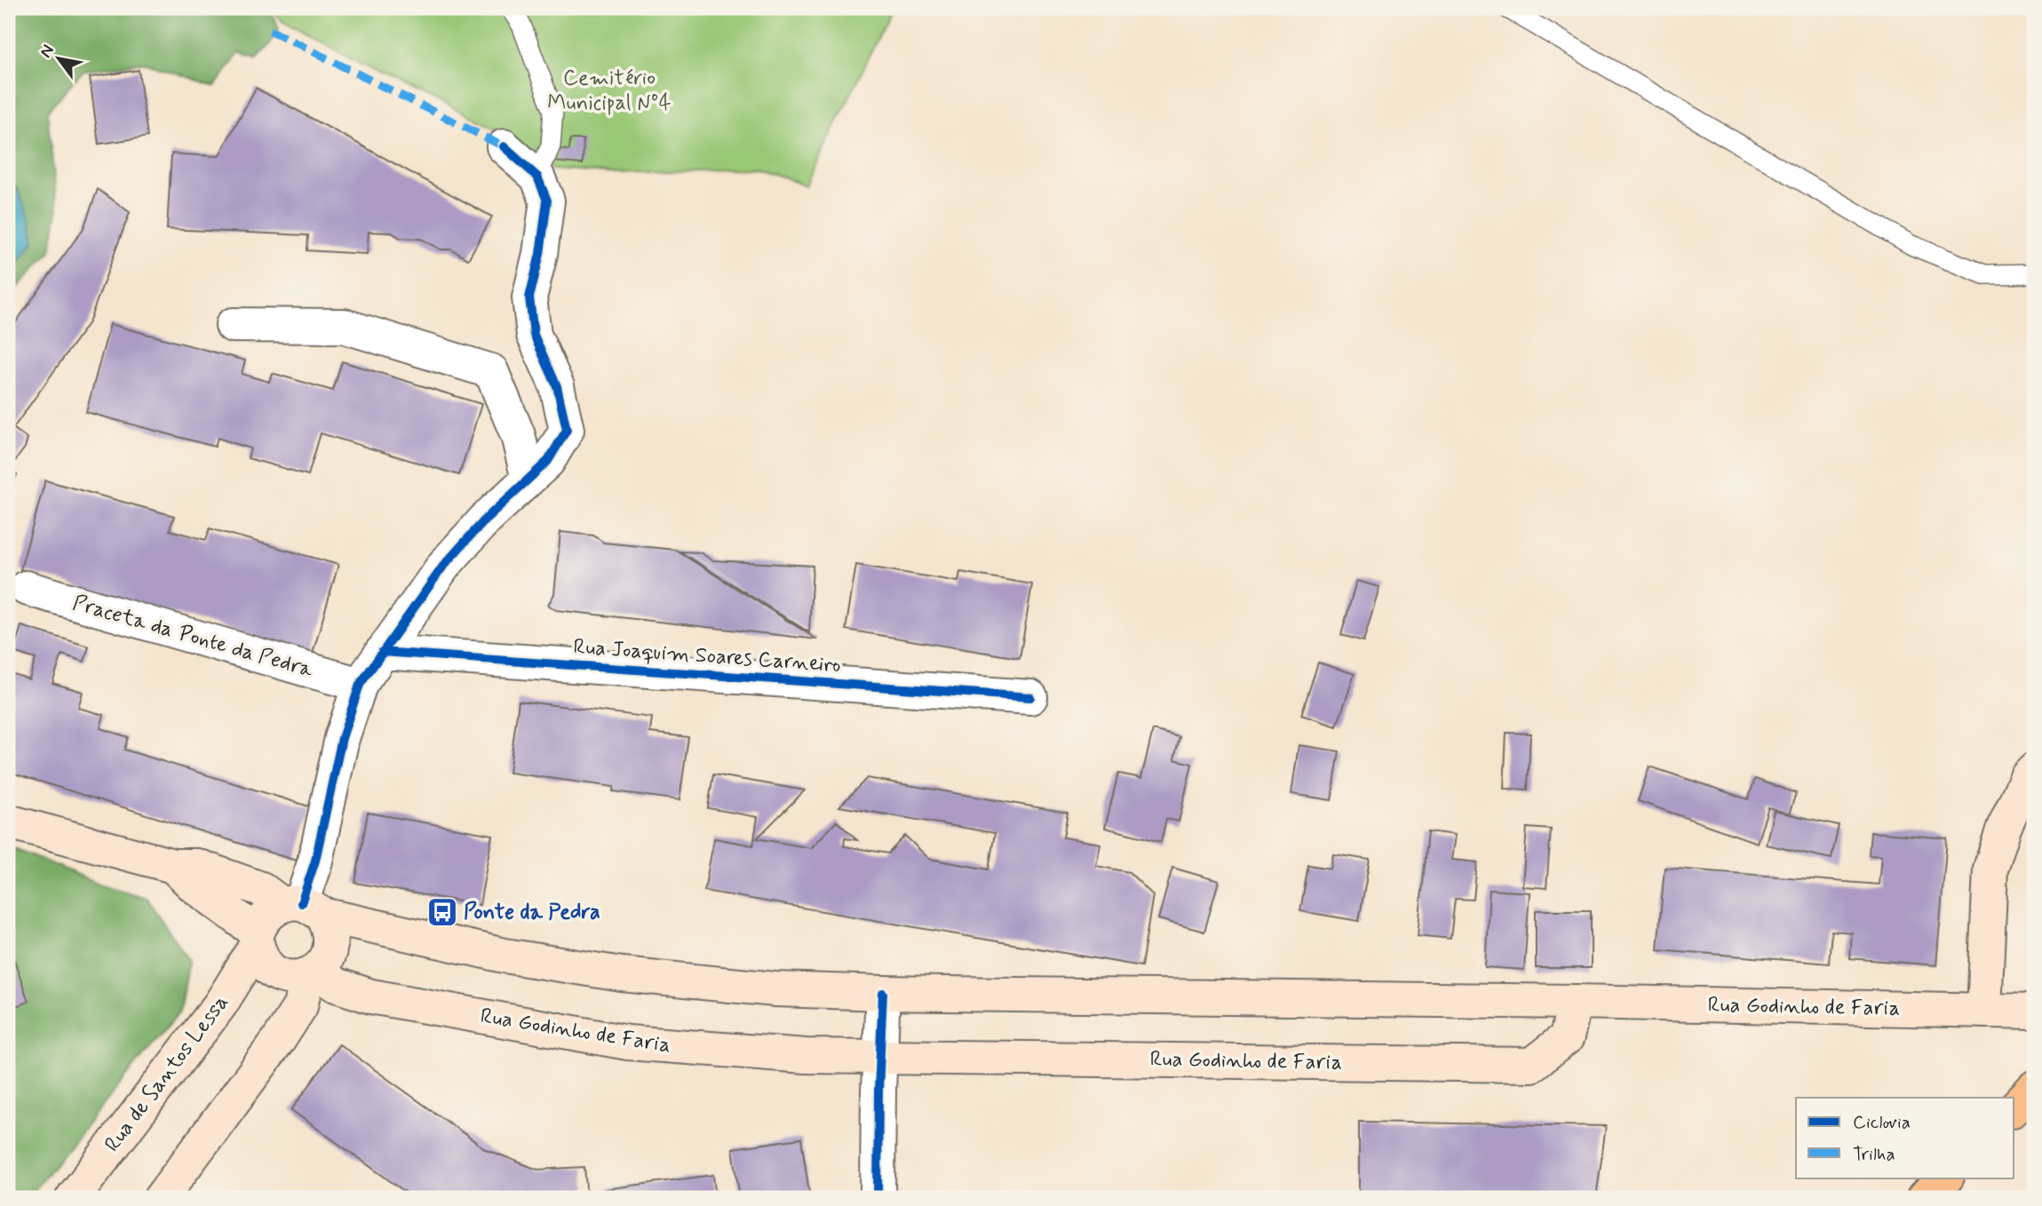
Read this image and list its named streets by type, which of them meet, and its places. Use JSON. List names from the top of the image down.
{
  "streets": {
    "main road": ["Rua Godinho de Faria", "Rua de Santos Lessa"],
    "street": ["Praceta da Ponte da Pedra", "Rua Joaquim Soares Carneiro"]
  },
  "crossings": [
    ["Rua Godinho de Faria", "Rua de Santos Lessa"]
  ],
  "parks": ["Cemitério Municipal Nº4"],
  "places": {
    "bus stop": ["Ponte da Pedra"]
  },
  "legend": ["Ciclovia", "Trilha"],
  "north": "top left"
}
